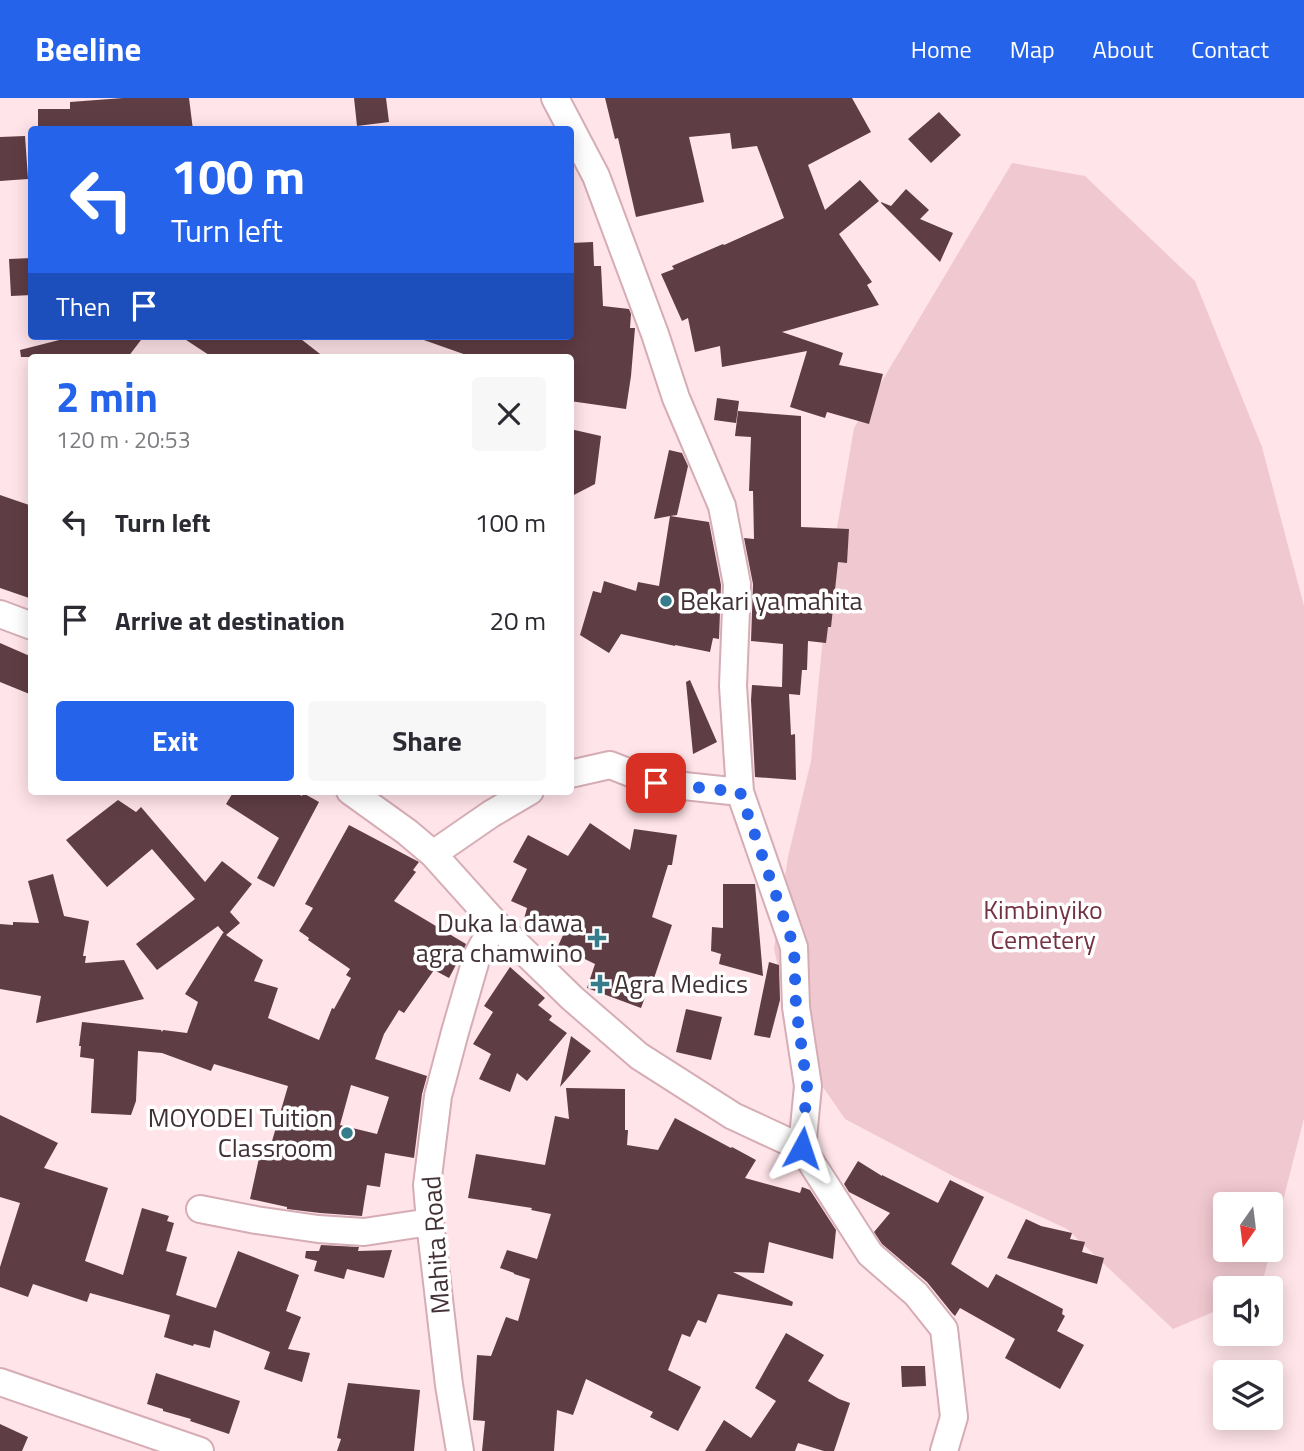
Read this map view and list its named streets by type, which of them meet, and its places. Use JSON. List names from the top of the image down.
{
  "streets": {
    "street": ["Mahita Road"]
  },
  "parks": ["Kimbinyiko Cemetery"],
  "places": {
    "other": ["Bekari ya mahita", "MOYODEI Tuition Classroom"],
    "health": ["Duka la dawa agra chamwino", "Agra Medics"]
  },
  "north": "bottom",
  "page": {
    "header": "Beeline",
    "nav": [
      "Home",
      "Map",
      "About",
      "Contact"
    ],
    "turn": ["100 m", "Turn left"],
    "then": "Then",
    "heading": ["2 min", "120 m · 20:53"],
    "list": [
      {
        "name": "Turn left",
        "value": "100 m"
      },
      {
        "name": "Arrive at destination",
        "value": "20 m"
      }
    ],
    "buttons": ["Exit", "Share"]
  }
}
